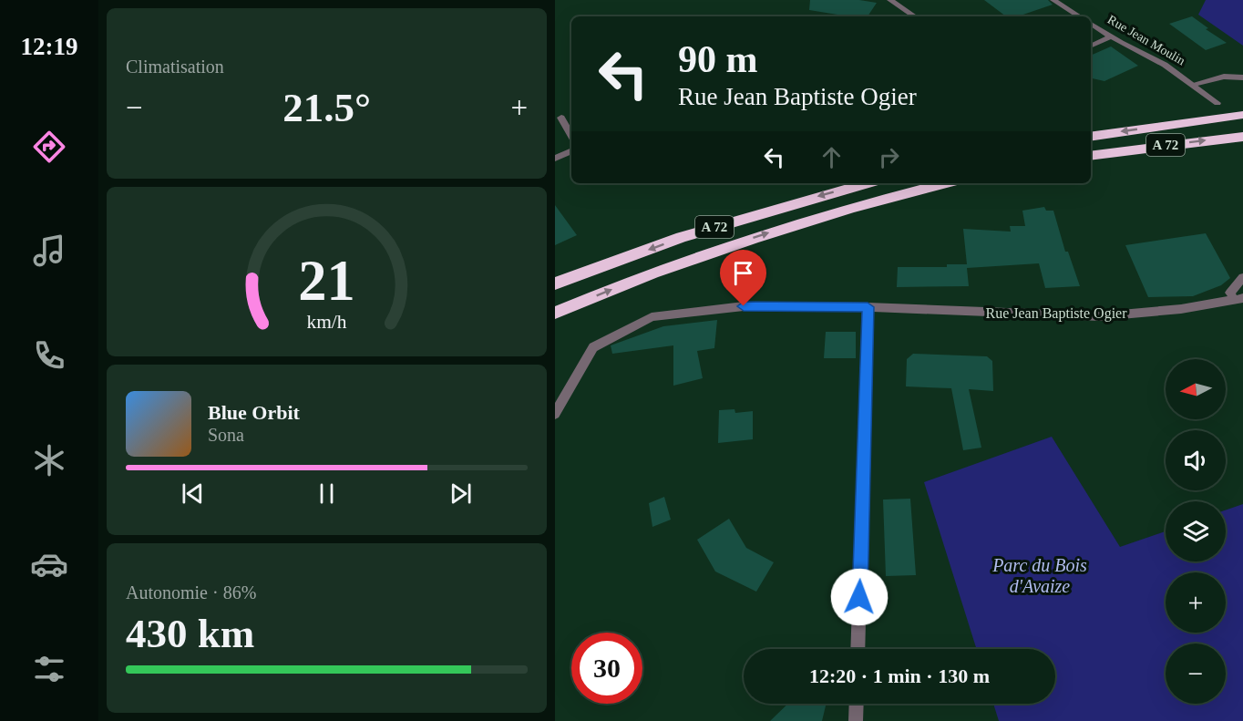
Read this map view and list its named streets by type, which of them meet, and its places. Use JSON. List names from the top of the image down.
{
  "streets": {
    "highway": ["A 72"],
    "street": ["Rue Jean Moulin", "Rue Jean Baptiste Ogier"]
  },
  "parks": ["Parc du Bois d'Avaize"],
  "north": "left",
  "page": {
    "tabs": "12:19",
    "tile": [
      "Climatisation",
      ["Autonomie · 86%", "430 km"]
    ],
    "turn": ["90 m", "Rue Jean Baptiste Ogier"],
    "heat": ["−", "21.5°", "+"],
    "map_buttons": ["+", "−"],
    "song": ["Blue Orbit", "Sona"],
    "limit": "30",
    "trip": "12:20 · 1 min · 130 m",
    "gauge": ["21", "km/h"]
  }
}
